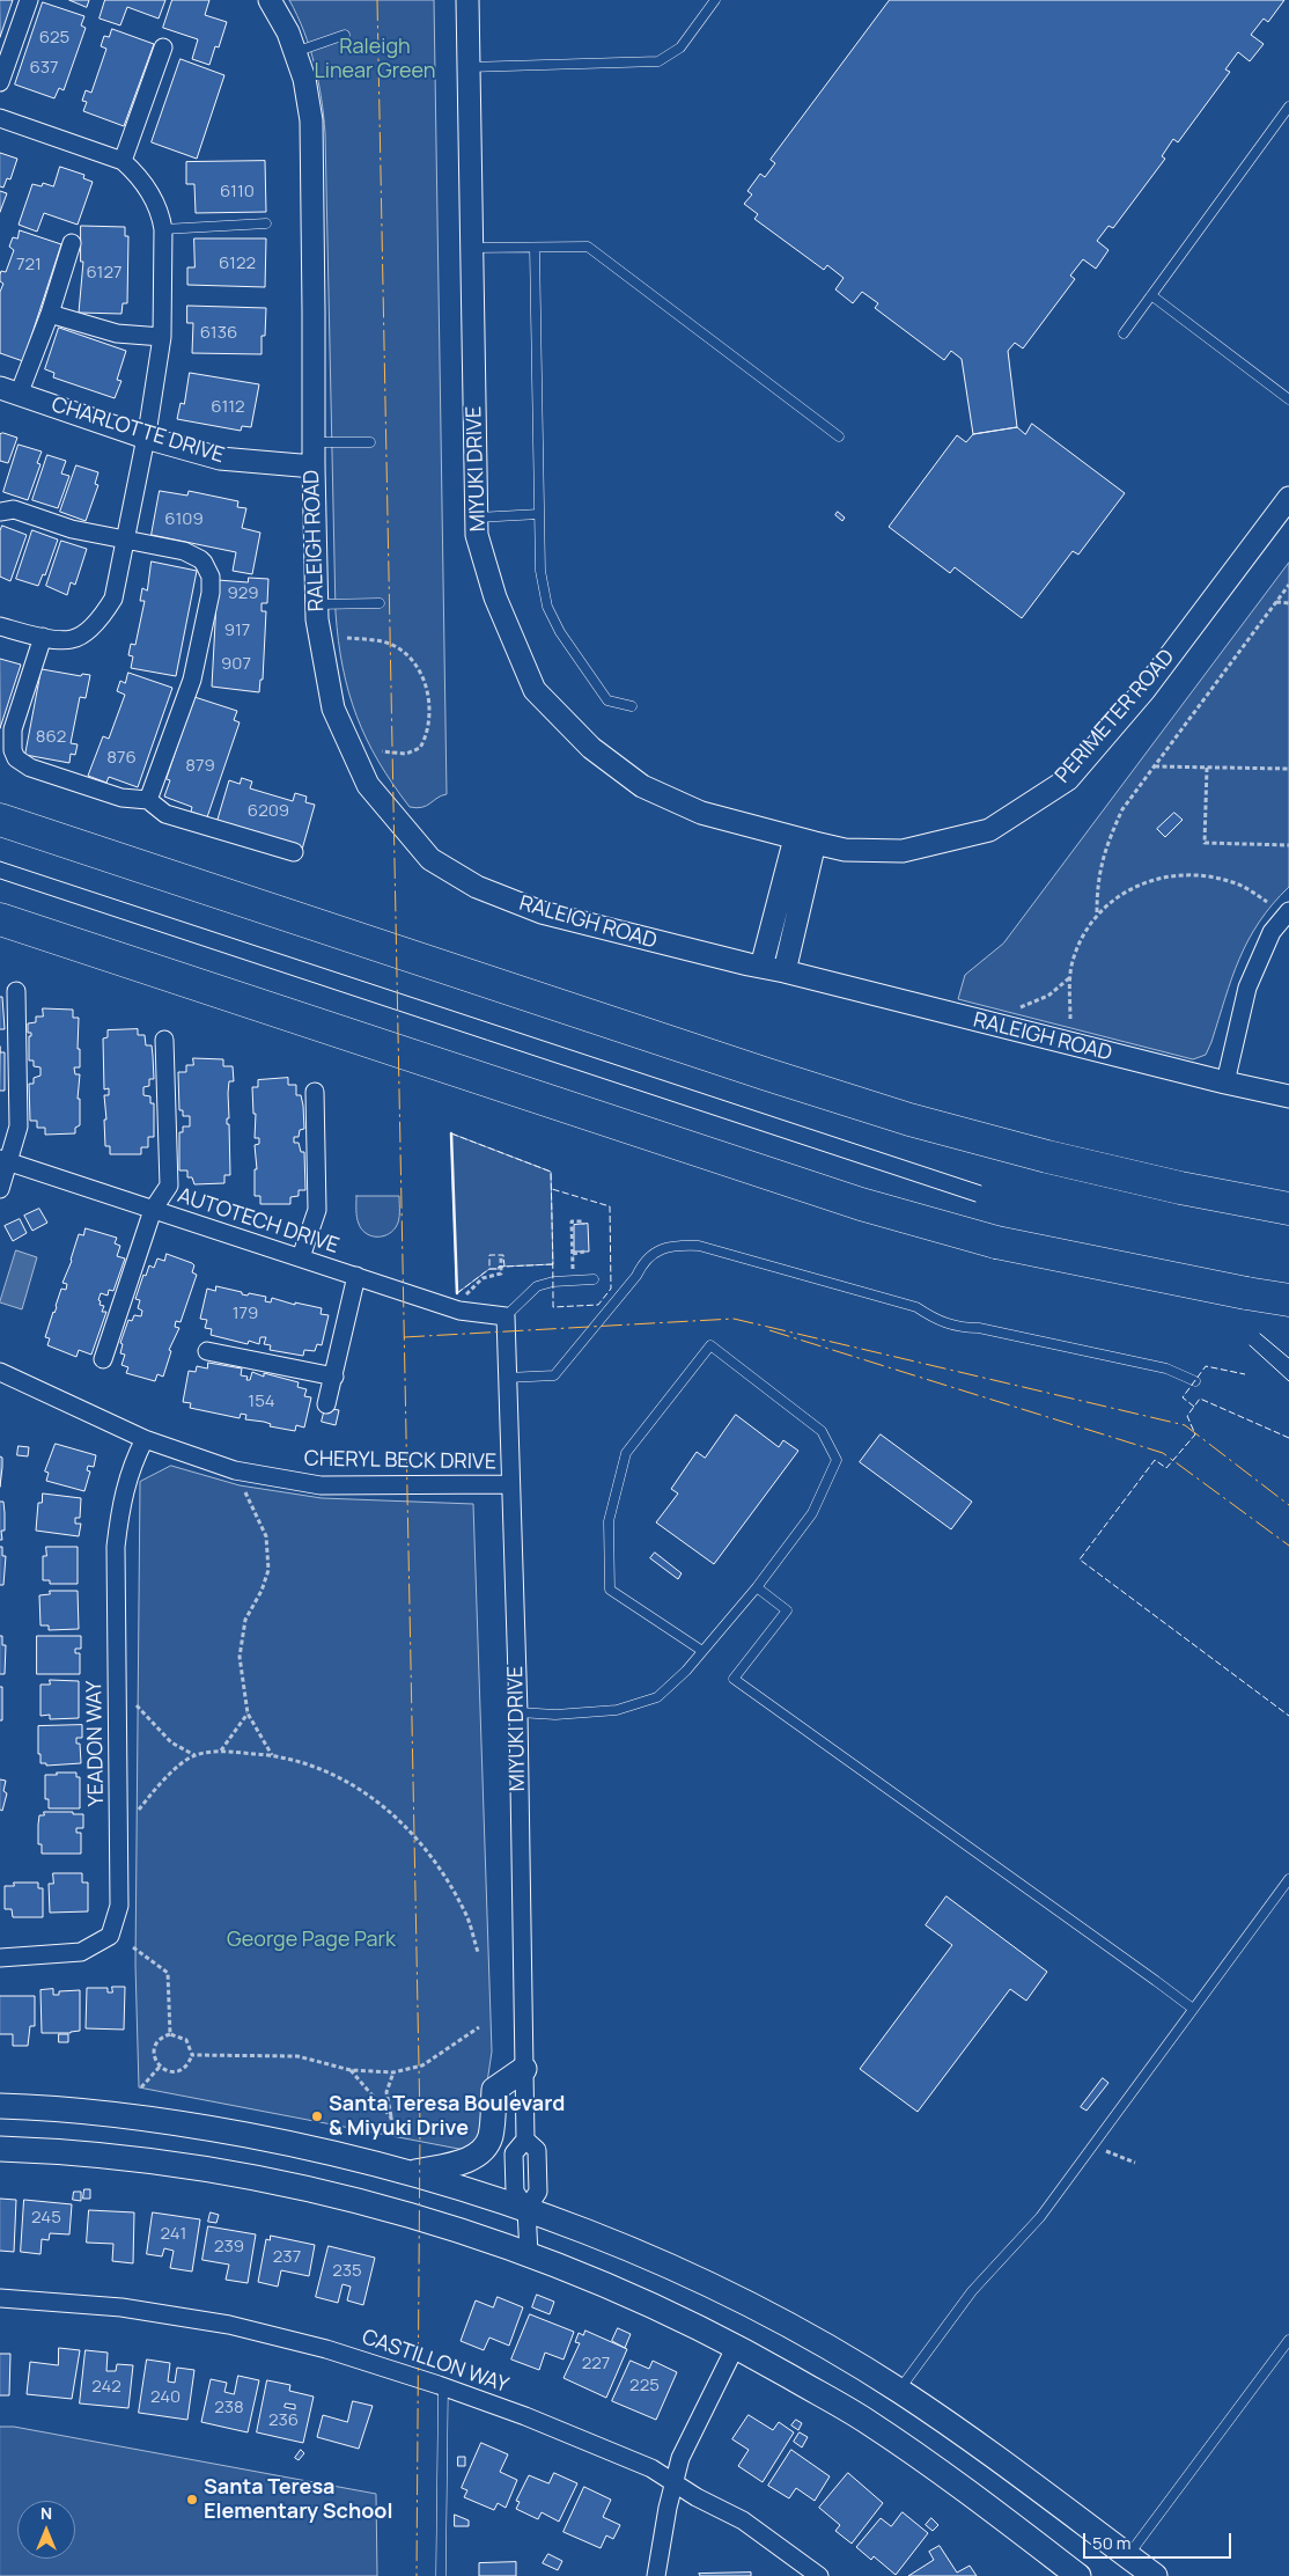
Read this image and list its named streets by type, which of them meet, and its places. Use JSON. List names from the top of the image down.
{
  "streets": {
    "street": [
      "CHARLOTTE DRIVE",
      "MIYUKI DRIVE",
      "RALEIGH ROAD",
      "PERIMETER ROAD",
      "AUTOTECH DRIVE",
      "CHERYL BECK DRIVE",
      "YEADON WAY",
      "CASTILLON WAY"
    ]
  },
  "crossings": [
    ["CHARLOTTE DRIVE", "RALEIGH ROAD"],
    ["MIYUKI DRIVE", "PERIMETER ROAD"],
    ["MIYUKI DRIVE", "AUTOTECH DRIVE"],
    ["MIYUKI DRIVE", "CHERYL BECK DRIVE"],
    ["CHERYL BECK DRIVE", "YEADON WAY"]
  ],
  "parks": ["Raleigh Linear Green", "George Page Park"],
  "places": ["Santa Teresa Boulevard & Miyuki Drive", "Santa Teresa Elementary School"],
  "house_numbers": [
    "625",
    "637",
    "6110",
    "6122",
    "721",
    "6127",
    "6136",
    "6112",
    "6109",
    "929",
    "917",
    "907",
    "862",
    "876",
    "879",
    "6209",
    "179",
    "154",
    "245",
    "241",
    "239",
    "237",
    "235",
    "227",
    "225",
    "242",
    "240",
    "238",
    "236"
  ],
  "scale_bar": "50 m",
  "north": "top"
}
